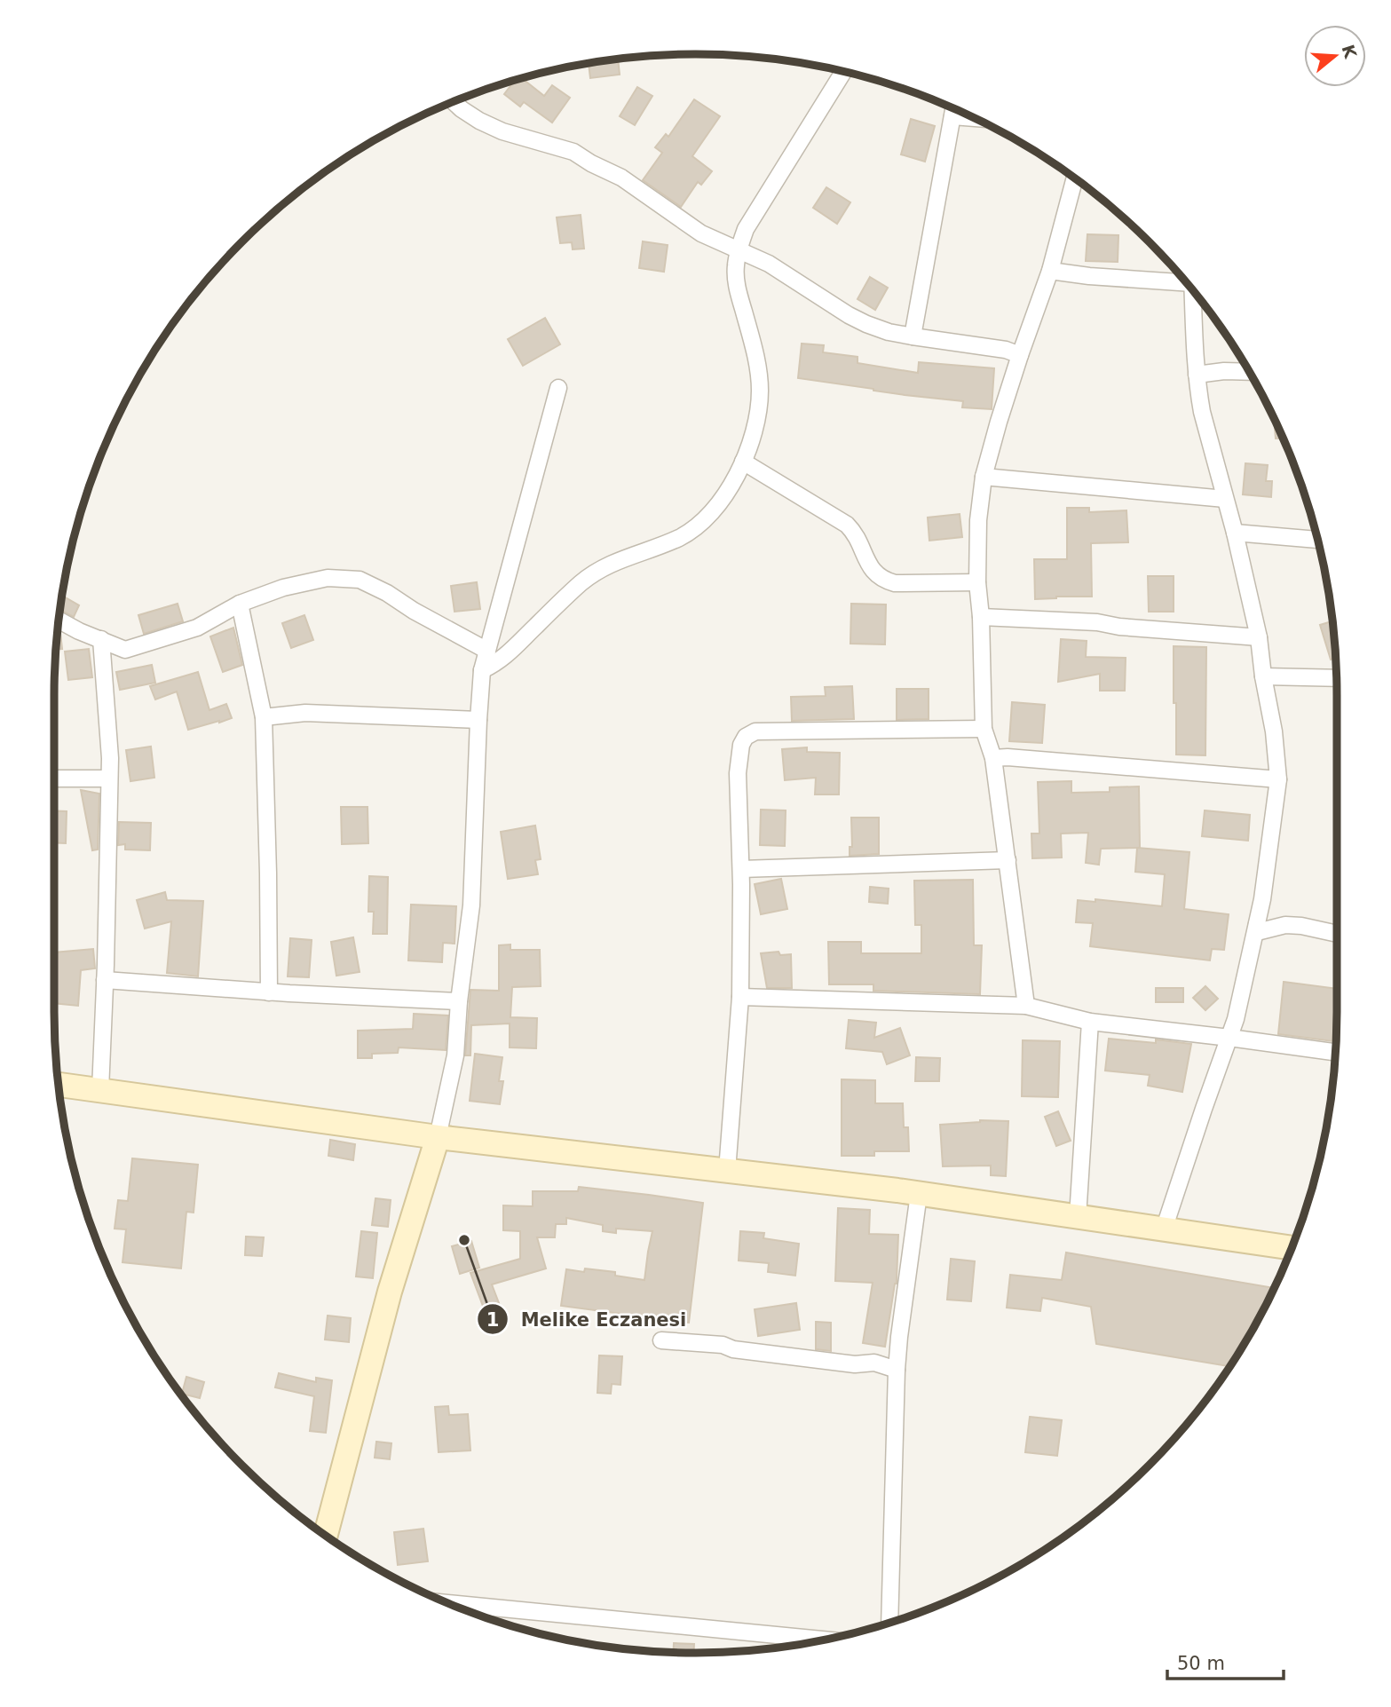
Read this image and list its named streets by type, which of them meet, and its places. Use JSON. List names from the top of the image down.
{
  "places": ["Melike Eczanesi"],
  "scale_bar": "50 m",
  "north": "right"
}
